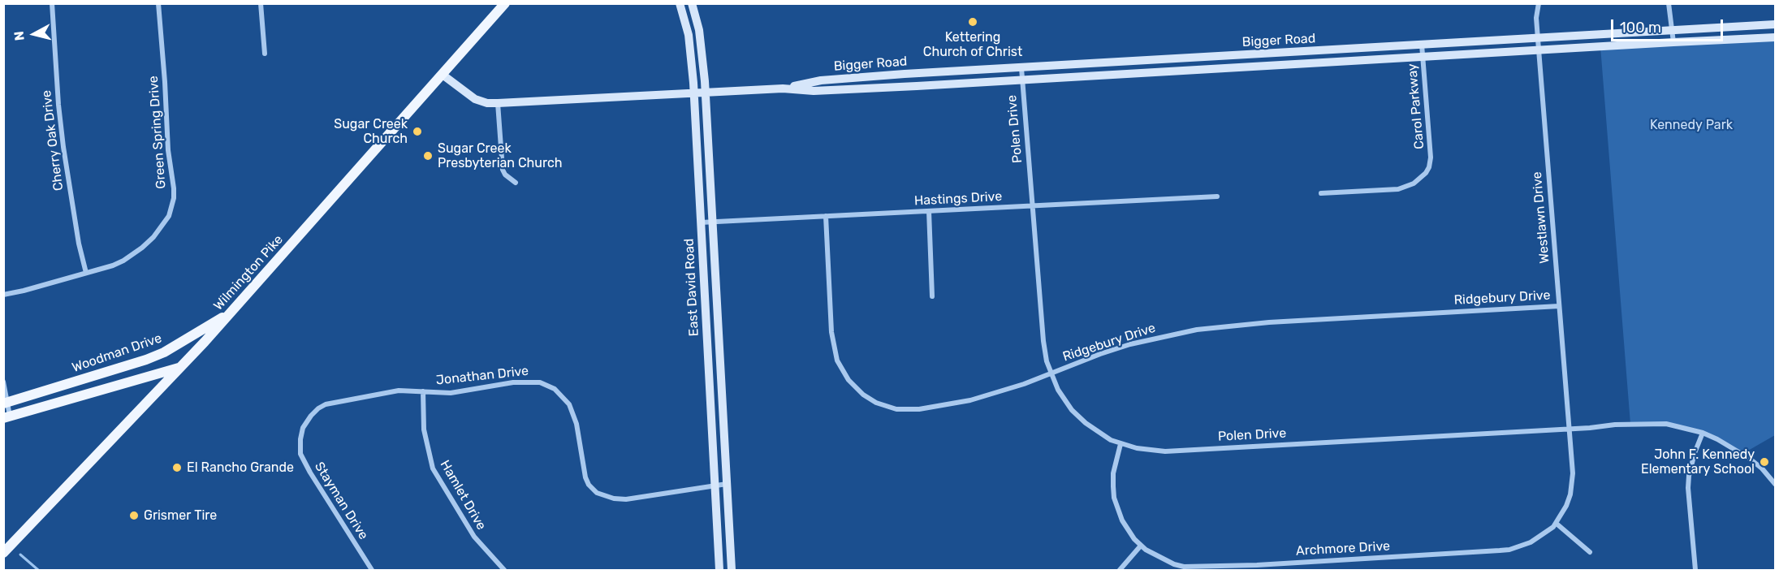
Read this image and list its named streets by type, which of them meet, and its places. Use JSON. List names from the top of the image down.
{
  "streets": {
    "main road": ["Wilmington Pike", "Woodman Drive"],
    "street": [
      "Bigger Road",
      "Carol Parkway",
      "Polen Drive",
      "Green Spring Drive",
      "Cherry Oak Drive",
      "Hastings Drive",
      "Westlawn Drive",
      "East David Road",
      "Ridgebury Drive",
      "Jonathan Drive",
      "Hamlet Drive",
      "Stayman Drive",
      "Archmore Drive"
    ]
  },
  "crossings": [
    ["Bigger Road", "Carol Parkway"],
    ["Bigger Road", "Polen Drive"],
    ["Bigger Road", "Westlawn Drive"],
    ["Bigger Road", "Wilmington Pike"],
    ["Bigger Road", "East David Road"],
    ["Polen Drive", "Hastings Drive"],
    ["Polen Drive", "Westlawn Drive"],
    ["Polen Drive", "Ridgebury Drive"],
    ["Polen Drive", "Archmore Drive"],
    ["Green Spring Drive", "Cherry Oak Drive"],
    ["Hastings Drive", "East David Road"],
    ["Hastings Drive", "Ridgebury Drive"],
    ["Westlawn Drive", "Ridgebury Drive"],
    ["Westlawn Drive", "Archmore Drive"],
    ["Wilmington Pike", "Woodman Drive"],
    ["East David Road", "Jonathan Drive"],
    ["Jonathan Drive", "Hamlet Drive"],
    ["Jonathan Drive", "Stayman Drive"]
  ],
  "parks": ["Kennedy Park"],
  "places": [
    "Kettering Church of Christ",
    "Sugar Creek Church",
    "Sugar Creek Presbyterian Church",
    "John F. Kennedy Elementary School",
    "El Rancho Grande",
    "Grismer Tire"
  ],
  "scale_bar": "100 m",
  "north": "left"
}
